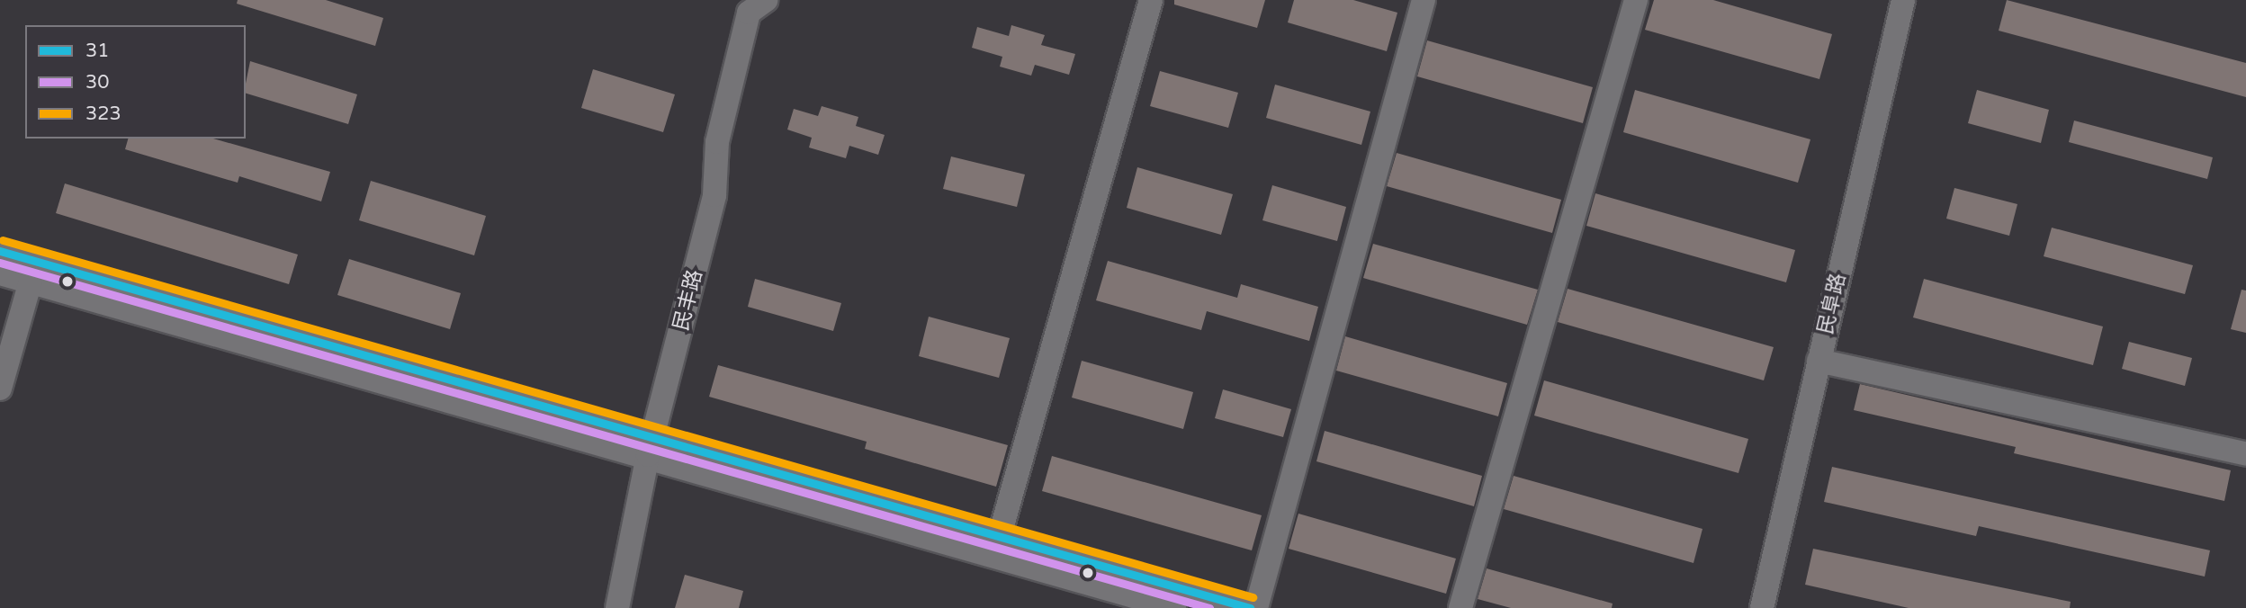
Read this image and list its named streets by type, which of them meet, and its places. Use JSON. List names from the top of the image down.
{
  "streets": {
    "street": ["民丰路", "民阜路"]
  },
  "lines": ["transit line 323", "transit line 31", "transit line 30"],
  "legend": ["31", "30", "323"]
}
